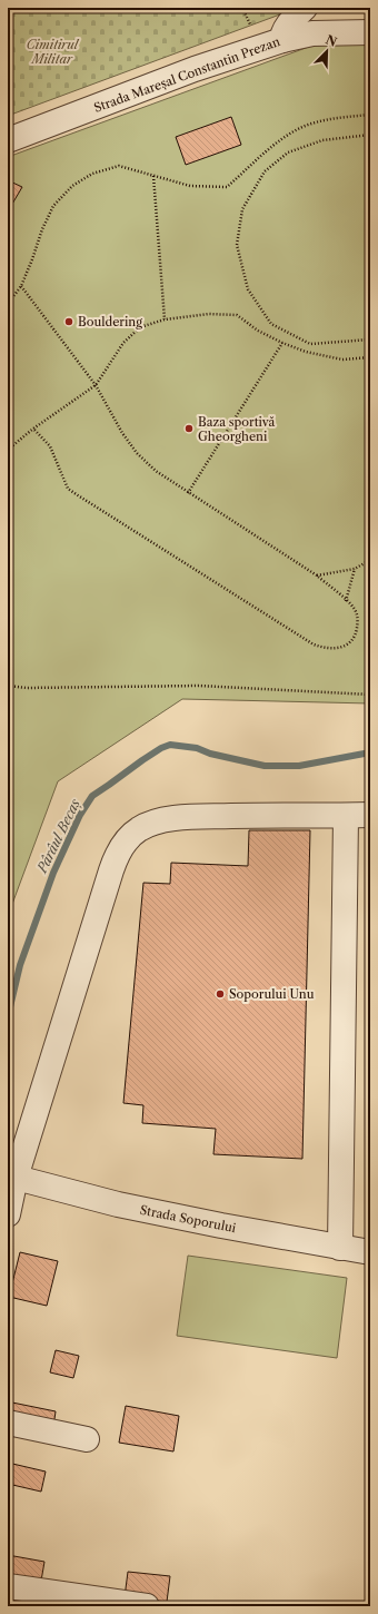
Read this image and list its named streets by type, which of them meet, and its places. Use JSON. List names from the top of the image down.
{
  "streets": {
    "street": ["Strada Mareșal Constantin Prezan", "Strada Soporului"]
  },
  "water": ["Pârâul Becaș"],
  "parks": ["Cimitirul Militar"],
  "places": ["Bouldering", "Baza sportivă Gheorgheni", "Soporului Unu"],
  "north": "top right"
}
